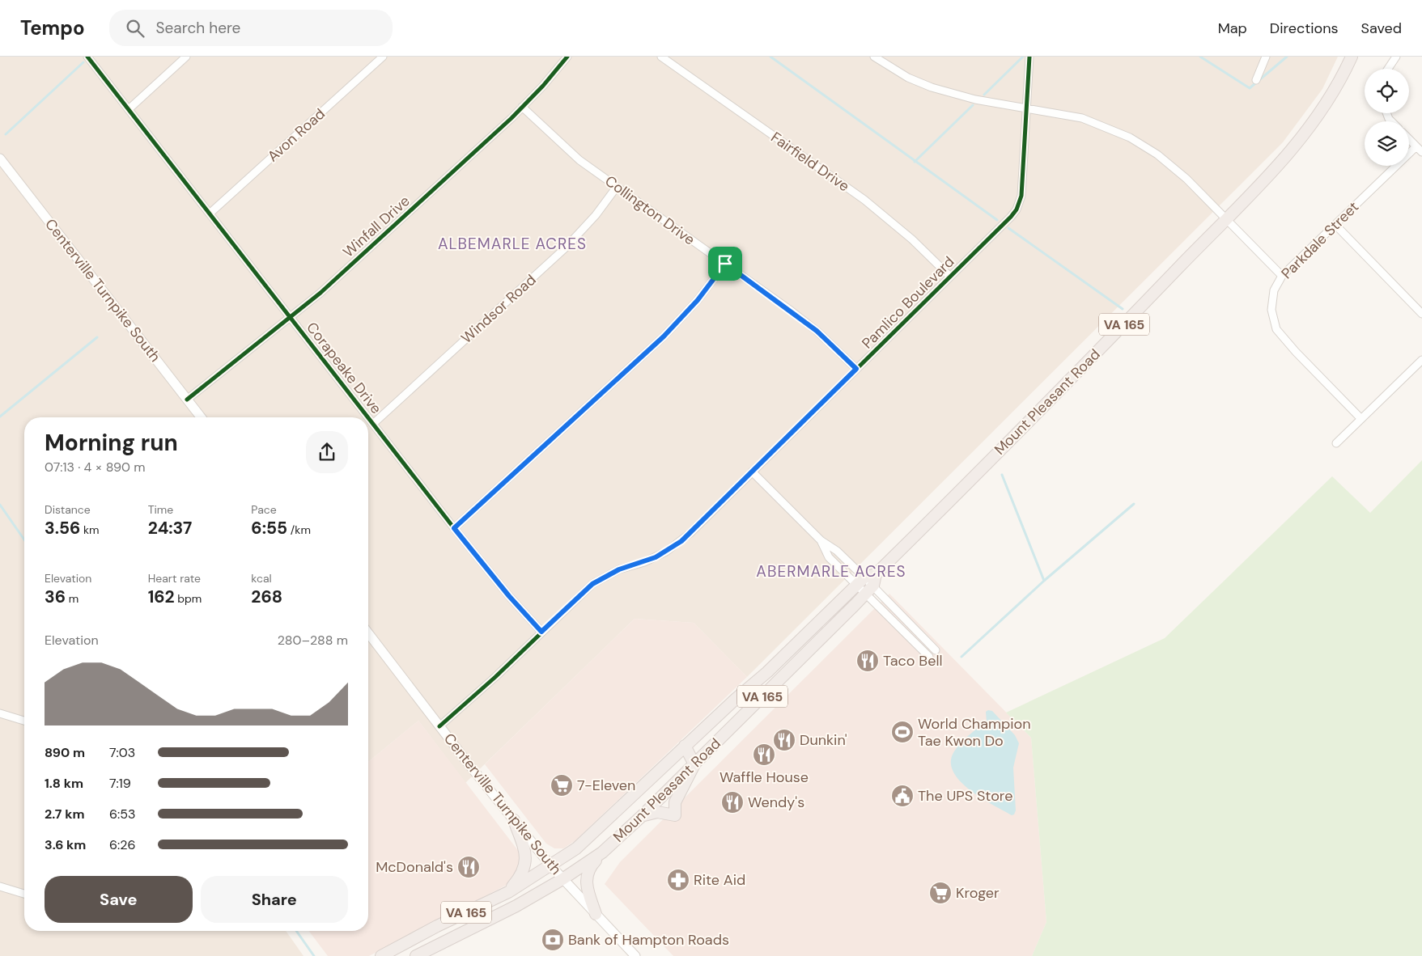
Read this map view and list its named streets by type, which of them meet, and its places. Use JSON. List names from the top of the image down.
{
  "streets": {
    "highway": ["VA 165", "Mount Pleasant Road"],
    "main road": ["Centerville Turnpike South"],
    "street": [
      "Avon Road",
      "Fairfield Drive",
      "Collington Drive",
      "Winfall Drive",
      "Parkdale Street",
      "Pamlico Boulevard",
      "Windsor Road",
      "Corapeake Drive"
    ]
  },
  "crossings": [
    ["Avon Road", "Corapeake Drive"],
    ["Fairfield Drive", "Pamlico Boulevard"],
    ["Collington Drive", "Winfall Drive"],
    ["Collington Drive", "Pamlico Boulevard"],
    ["Collington Drive", "Windsor Road"],
    ["Winfall Drive", "Centerville Turnpike South"],
    ["Winfall Drive", "Corapeake Drive"],
    ["Centerville Turnpike South", "Pamlico Boulevard"],
    ["Centerville Turnpike South", "Mount Pleasant Road"],
    ["Pamlico Boulevard", "Corapeake Drive"],
    ["Windsor Road", "Corapeake Drive"]
  ],
  "districts": ["ALBEMARLE ACRES", "ABERMARLE ACRES"],
  "places": {
    "restaurant": [
      "Taco Bell",
      "Dunkin'",
      "Waffle House",
      "Wendy's",
      "McDonald's"
    ],
    "sports": ["World Champion Tae Kwon Do"],
    "supermarket": ["7-Eleven", "Kroger"],
    "public building": ["The UPS Store"],
    "pharmacy": ["Rite Aid"],
    "bank": ["Bank of Hampton Roads"]
  },
  "page": {
    "header": "Tempo",
    "search": "Search here",
    "nav": ["Map", "Directions", "Saved"],
    "heading": ["Morning run", "07:13 · 4 × 890 m"],
    "stats": [
      ["Distance", "3.56 km"],
      ["Time", "24:37"],
      ["Pace", "6:55 /km"],
      ["Elevation", "36 m"],
      ["Heart rate", "162 bpm"],
      ["kcal", "268"]
    ],
    "chart": ["Elevation", "280–288 m"],
    "list": [
      {
        "name": "890 m",
        "note": "7:03"
      },
      {
        "name": "1.8 km",
        "note": "7:19"
      },
      {
        "name": "2.7 km",
        "note": "6:53"
      },
      {
        "name": "3.6 km",
        "note": "6:26"
      }
    ],
    "buttons": ["Save", "Share"]
  }
}
